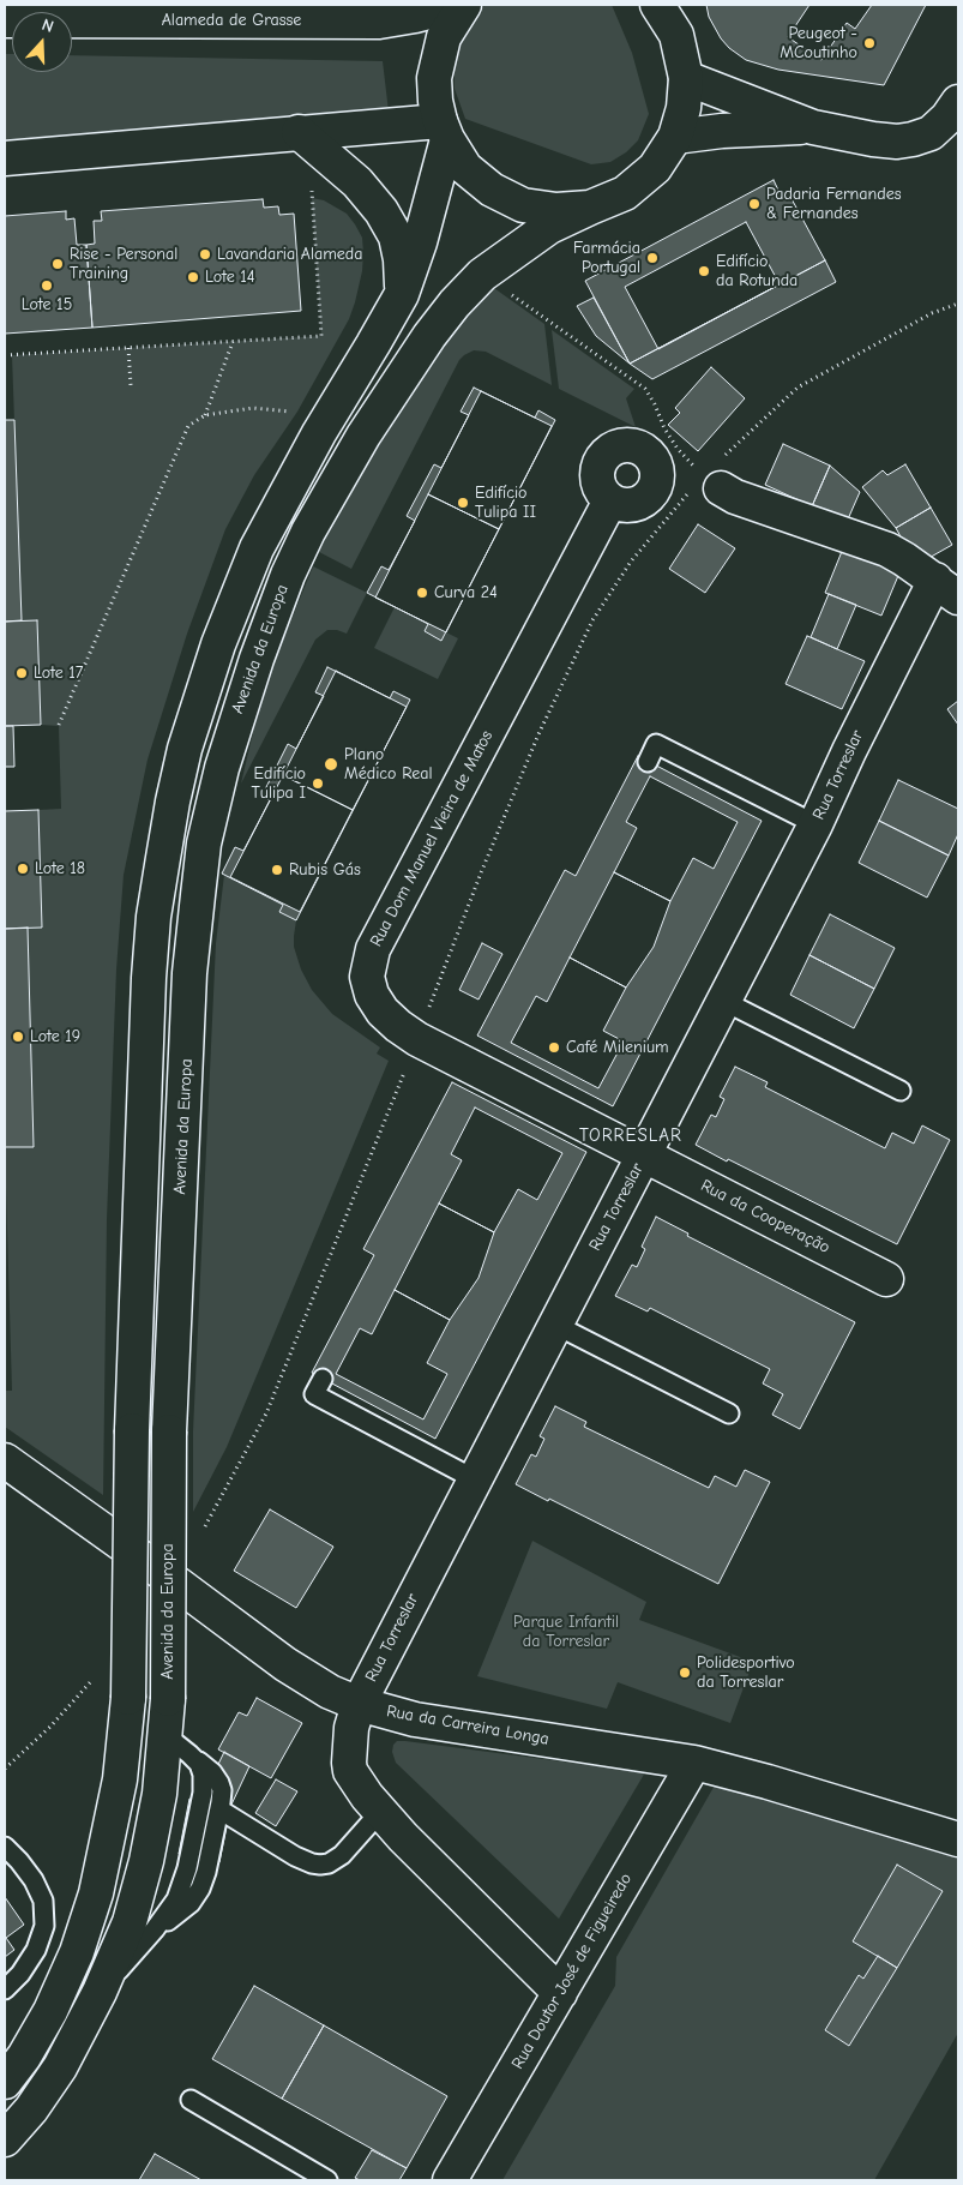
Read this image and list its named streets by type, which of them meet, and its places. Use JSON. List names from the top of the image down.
{
  "streets": {
    "street": [
      "Alameda de Grasse",
      "Avenida da Europa",
      "Rua Torreslar",
      "Rua Dom Manuel Vieira de Matos",
      "Rua da Cooperação",
      "Rua da Carreira Longa",
      "Rua Doutor José de Figueiredo"
    ]
  },
  "crossings": [
    ["Rua Torreslar", "Rua Dom Manuel Vieira de Matos"],
    ["Rua Torreslar", "Rua da Cooperação"],
    ["Rua Torreslar", "Rua da Carreira Longa"],
    ["Rua Torreslar", "Rua Doutor José de Figueiredo"],
    ["Rua Dom Manuel Vieira de Matos", "Rua da Cooperação"],
    ["Rua da Carreira Longa", "Rua Doutor José de Figueiredo"]
  ],
  "districts": ["TORRESLAR"],
  "parks": ["Parque Infantil da Torreslar"],
  "places": [
    "Peugeot - MCoutinho",
    "Padaria Fernandes & Fernandes",
    "Lavandaria Alameda",
    "Farmácia Portugal",
    "Rise - Personal Training",
    "Edifício da Rotunda",
    "Lote 14",
    "Lote 15",
    "Edifício Tulipa II",
    "Curva 24",
    "Lote 17",
    "Plano Médico Real",
    "Edifício Tulipa I",
    "Lote 18",
    "Rubis Gás",
    "Lote 19",
    "Café Milenium",
    "Polidesportivo da Torreslar"
  ],
  "north": "top"
}
